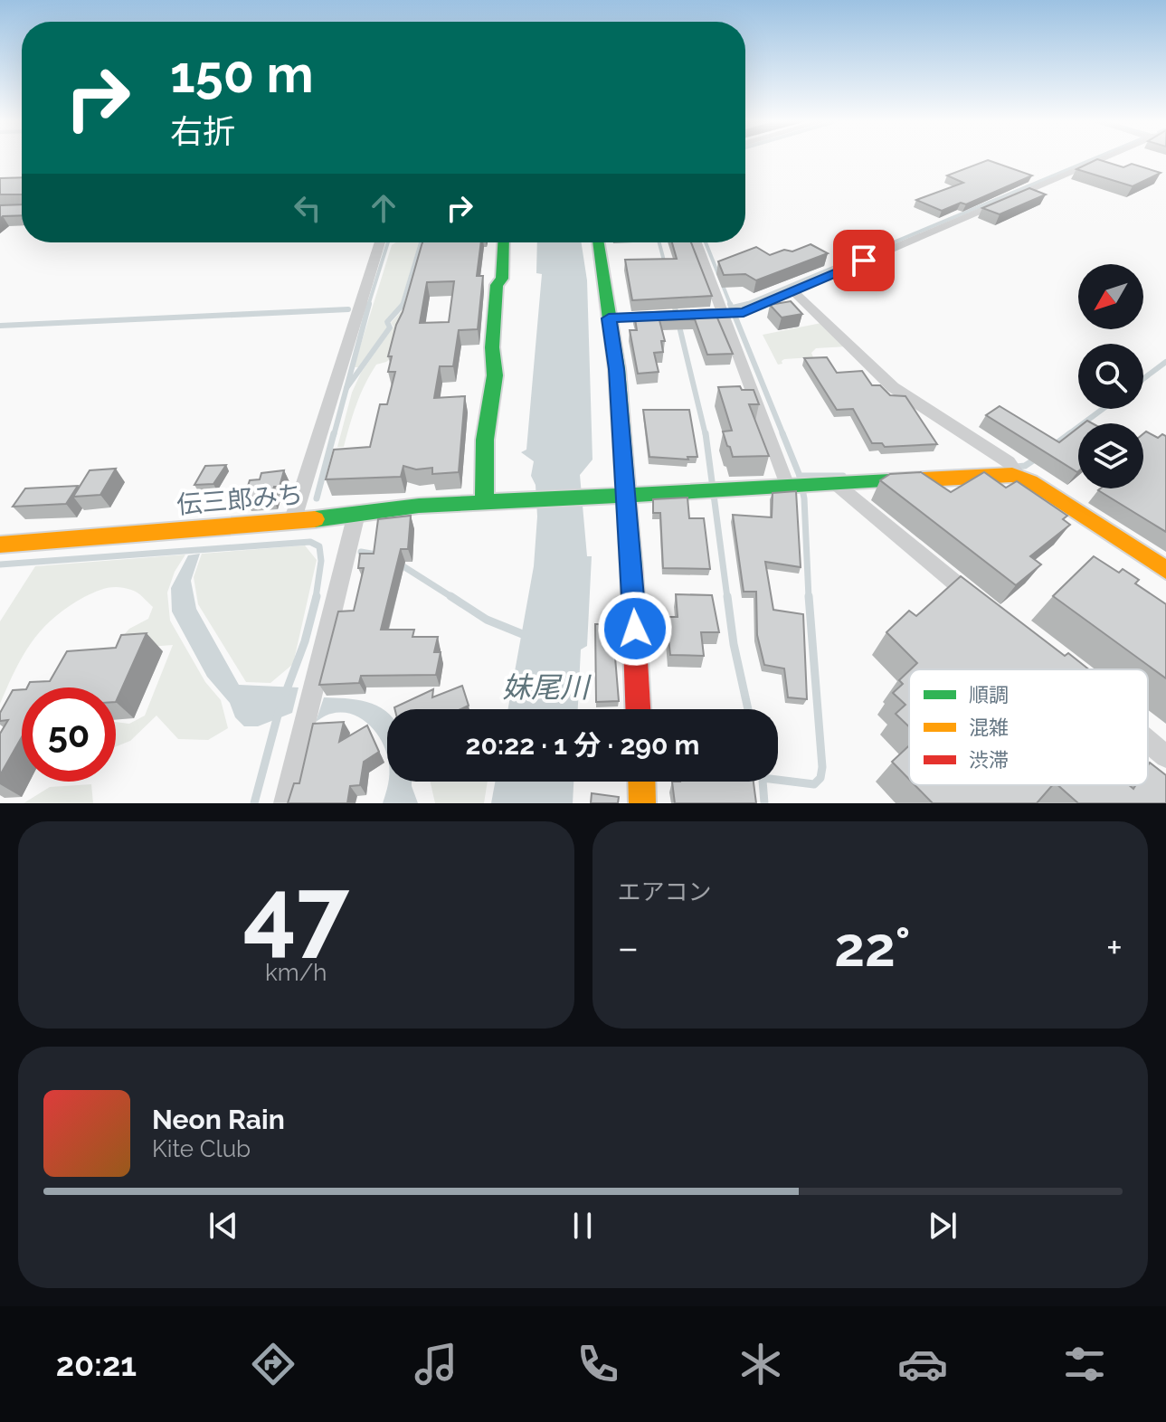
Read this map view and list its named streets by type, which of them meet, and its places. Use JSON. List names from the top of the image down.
{
  "streets": {
    "street": ["伝三郎みち"]
  },
  "water": ["妹尾川"],
  "legend": ["順調", "混雑", "渋滞"],
  "north": "bottom left",
  "page": {
    "turn": ["150 m", "右折"],
    "limit": "50",
    "trip": "20:22 · 1 分 · 290 m",
    "tile": [
      ["47", "km/h"],
      "エアコン"
    ],
    "heat": ["−", "22°", "+"],
    "song": ["Neon Rain", "Kite Club"],
    "tabs": "20:21"
  }
}
